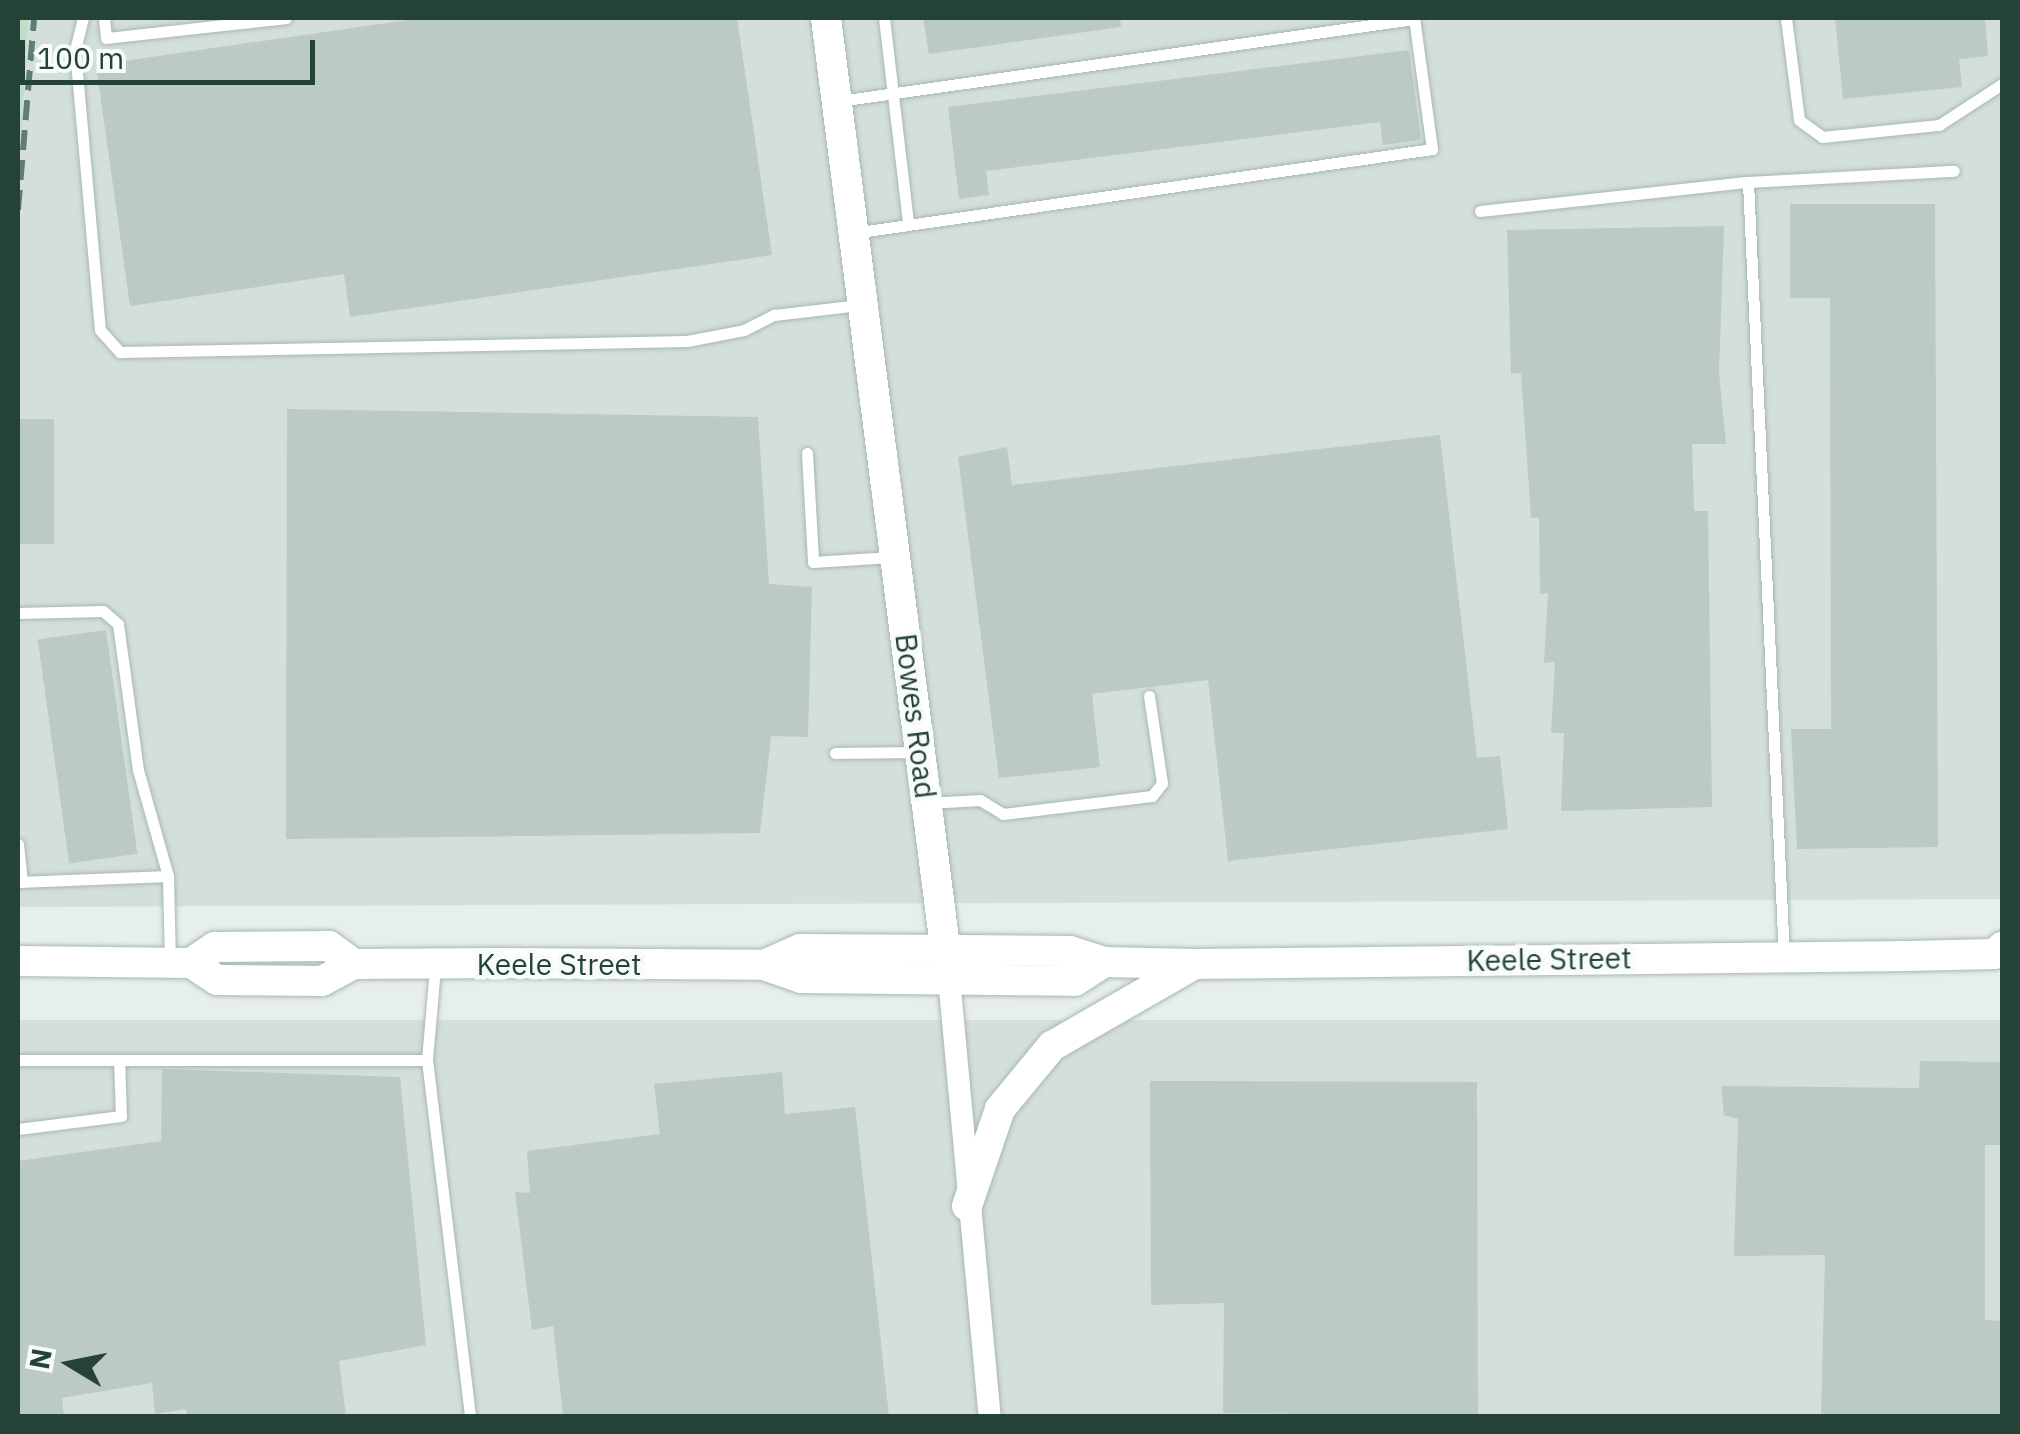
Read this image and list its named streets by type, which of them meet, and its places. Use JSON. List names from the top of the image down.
{
  "streets": {
    "main road": ["Bowes Road", "Keele Street"]
  },
  "crossings": [
    ["Bowes Road", "Keele Street"]
  ],
  "scale_bar": "100 m",
  "north": "left"
}
